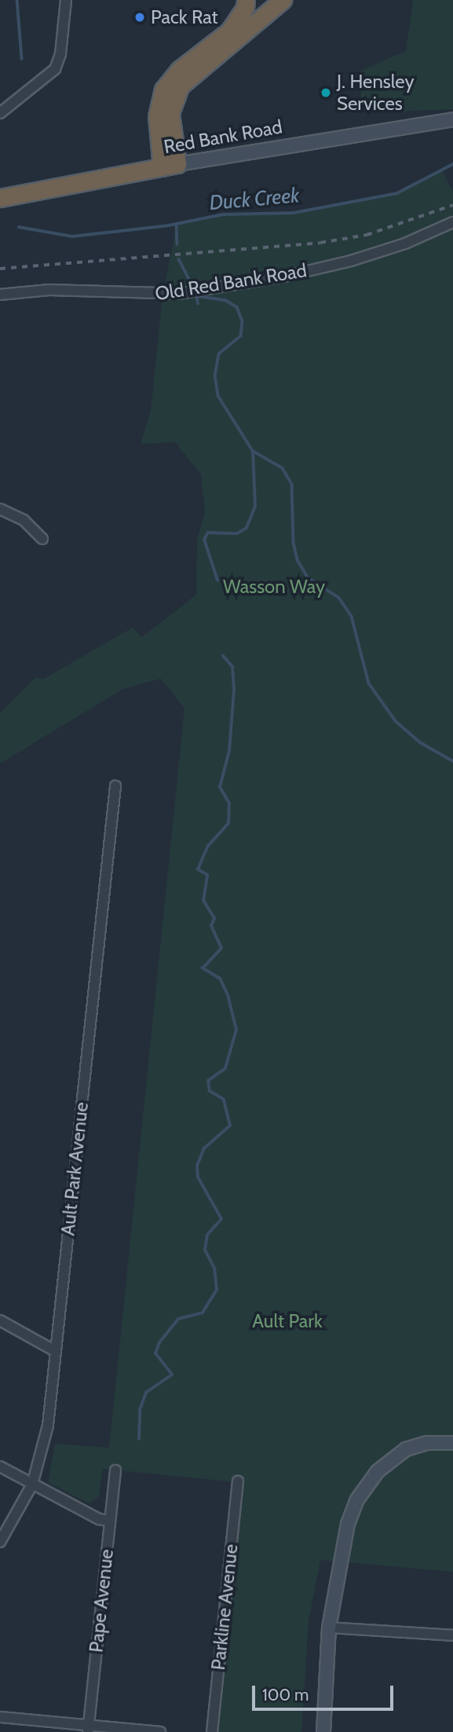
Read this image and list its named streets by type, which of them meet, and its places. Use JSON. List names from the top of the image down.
{
  "streets": {
    "highway": ["Red Bank Road"],
    "street": [
      "Old Red Bank Road",
      "Ault Park Avenue",
      "Pape Avenue",
      "Parkline Avenue"
    ]
  },
  "water": ["Duck Creek"],
  "parks": ["Wasson Way", "Ault Park"],
  "places": ["Pack Rat", "J. Hensley Services"],
  "scale_bar": "100 m"
}
